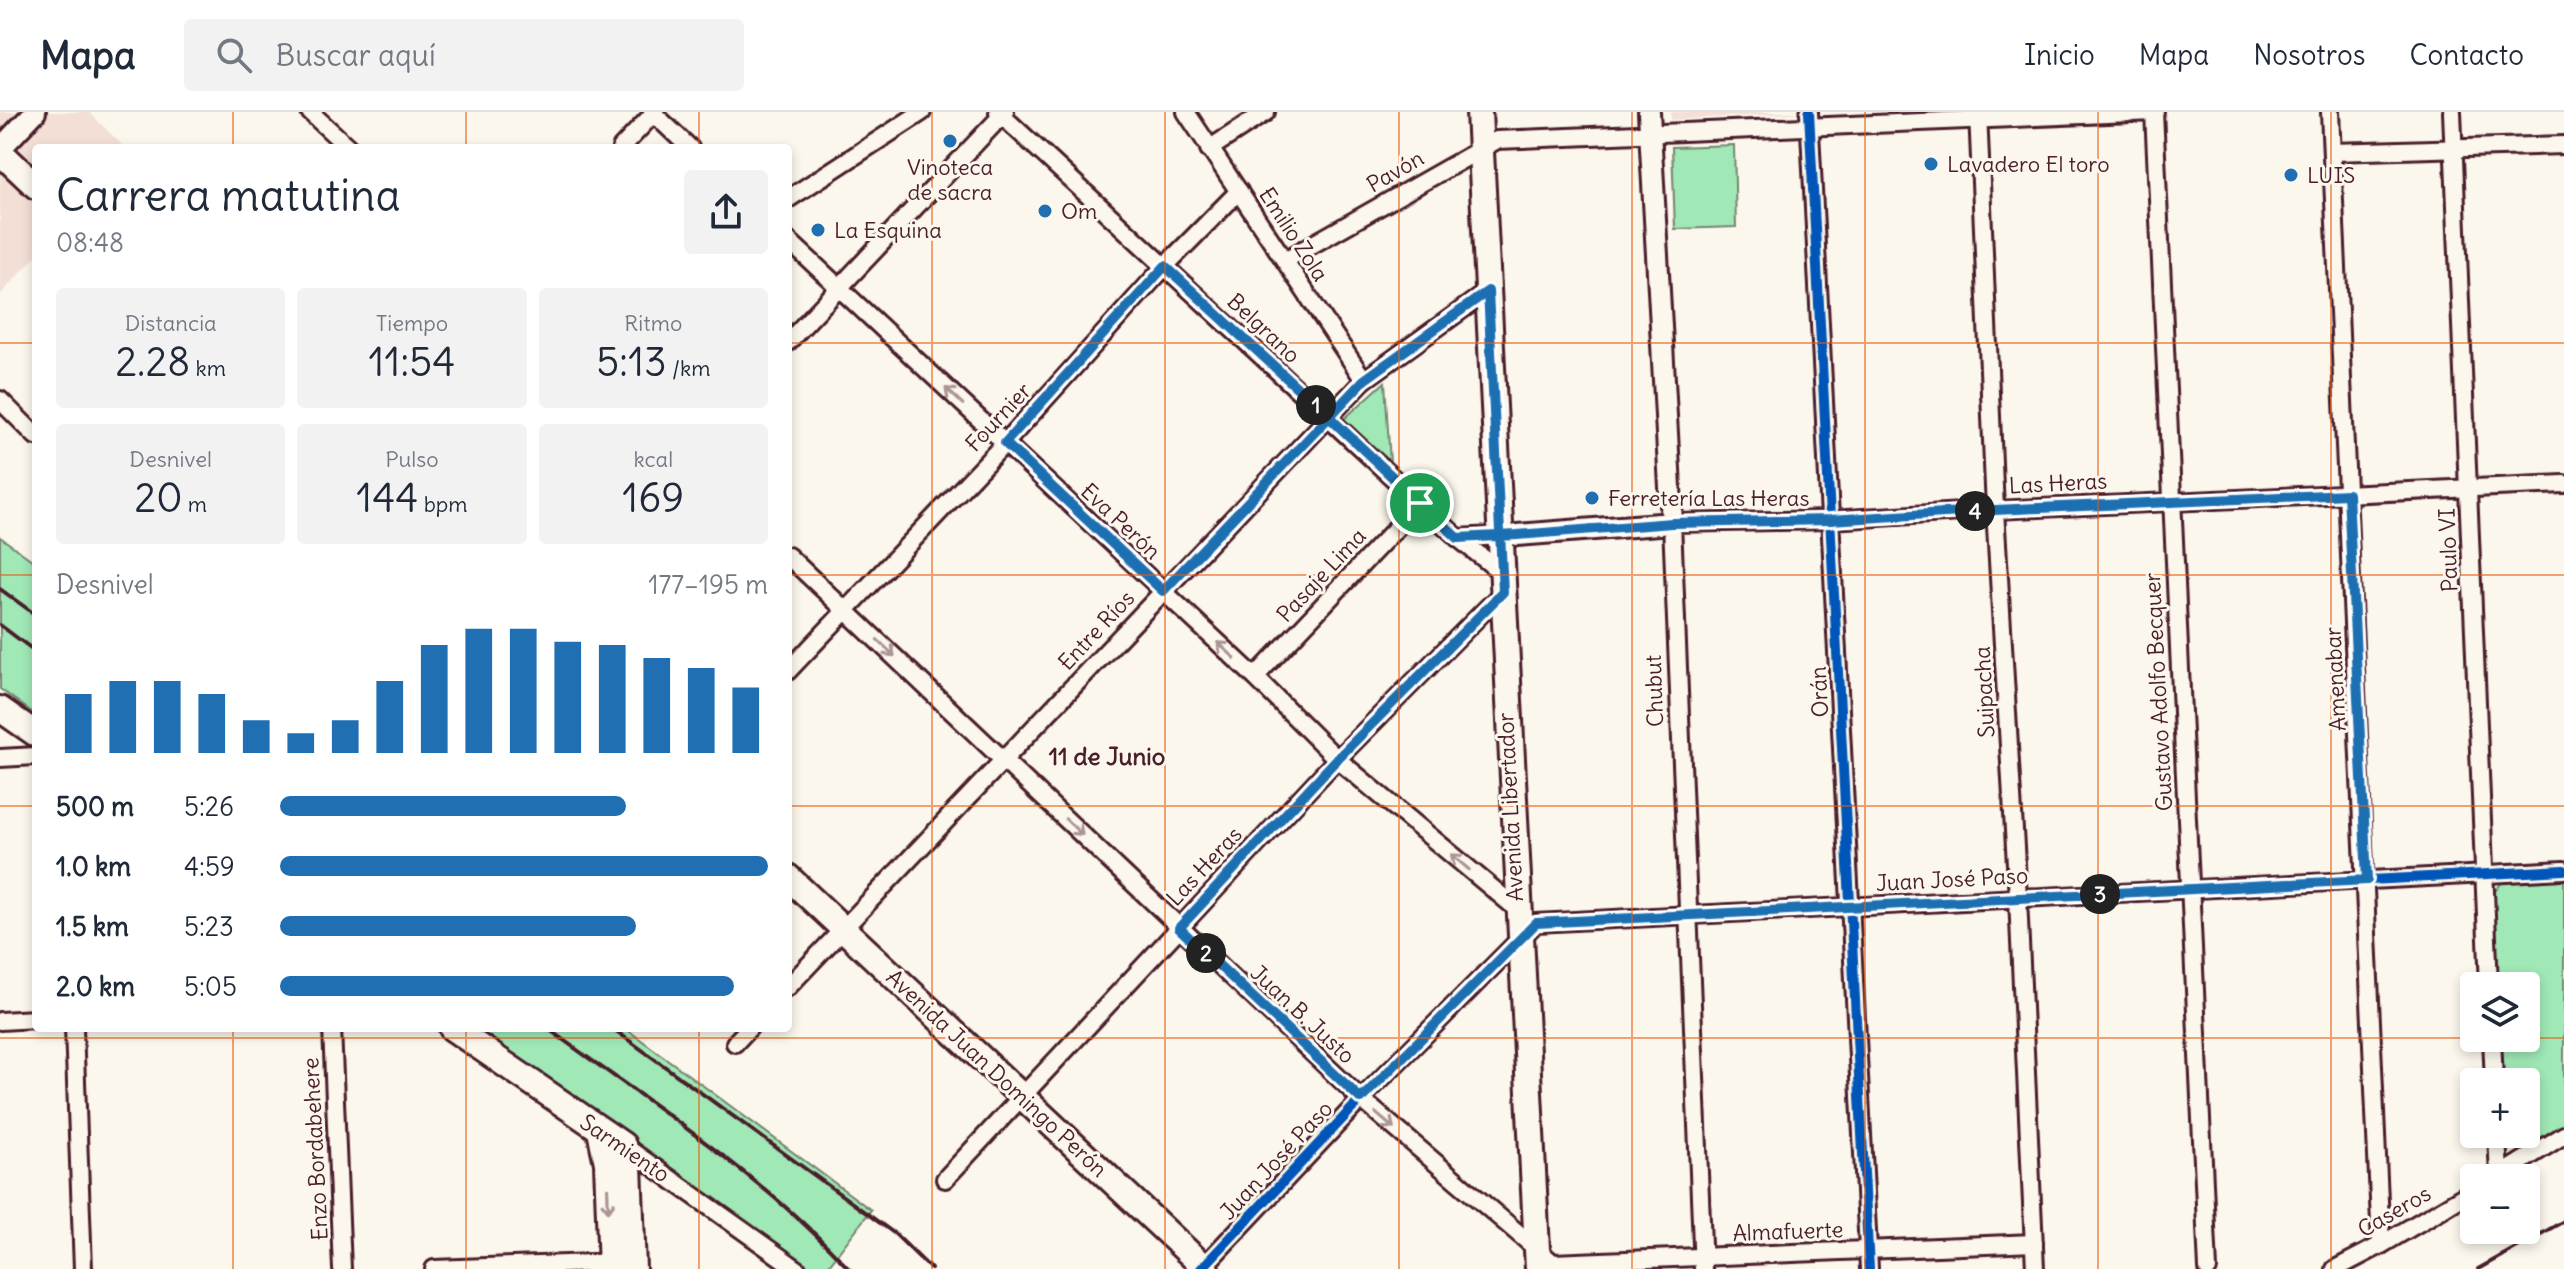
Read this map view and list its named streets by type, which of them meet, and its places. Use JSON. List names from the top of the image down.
{
  "streets": {
    "main road": ["Avenida Libertador", "Avenida Juan Domingo Perón", "Sarmiento"],
    "street": [
      "Pavón",
      "Emilio Zola",
      "Belgrano",
      "Fournier",
      "Las Heras",
      "Eva Perón",
      "Paulo VI",
      "Pasaje Lima",
      "Entre Ríos",
      "Amenabar",
      "Chubut",
      "Orán",
      "Suipacha",
      "Gustavo Adolfo Becquer",
      "Juan José Paso",
      "Juan B. Justo",
      "Enzo Bordabehere",
      "Caseros",
      "Almafuerte"
    ]
  },
  "crossings": [
    ["Pavón", "Emilio Zola"],
    ["Pavón", "Chubut"],
    ["Pavón", "Orán"],
    ["Pavón", "Suipacha"],
    ["Pavón", "Gustavo Adolfo Becquer"],
    ["Pavón", "Avenida Libertador"],
    ["Emilio Zola", "Fournier"],
    ["Emilio Zola", "Entre Ríos"],
    ["Belgrano", "Fournier"],
    ["Belgrano", "Las Heras"],
    ["Belgrano", "Pasaje Lima"],
    ["Belgrano", "Entre Ríos"],
    ["Belgrano", "Avenida Libertador"],
    ["Fournier", "Eva Perón"],
    ["Fournier", "Juan B. Justo"],
    ["Las Heras", "Eva Perón"],
    ["Las Heras", "Paulo VI"],
    ["Las Heras", "Amenabar"],
    ["Las Heras", "Chubut"],
    ["Las Heras", "Orán"],
    ["Las Heras", "Suipacha"],
    ["Las Heras", "Gustavo Adolfo Becquer"],
    ["Las Heras", "Avenida Libertador"],
    ["Las Heras", "Juan B. Justo"],
    ["Las Heras", "Avenida Juan Domingo Perón"],
    ["Eva Perón", "Pasaje Lima"],
    ["Eva Perón", "Entre Ríos"],
    ["Eva Perón", "Avenida Libertador"],
    ["Eva Perón", "Juan José Paso"],
    ["Paulo VI", "Juan José Paso"],
    ["Entre Ríos", "Avenida Libertador"],
    ["Entre Ríos", "Juan B. Justo"],
    ["Entre Ríos", "Avenida Juan Domingo Perón"],
    ["Amenabar", "Juan José Paso"],
    ["Amenabar", "Caseros"],
    ["Chubut", "Juan José Paso"],
    ["Chubut", "Almafuerte"],
    ["Orán", "Juan José Paso"],
    ["Orán", "Almafuerte"],
    ["Suipacha", "Juan José Paso"],
    ["Suipacha", "Almafuerte"],
    ["Gustavo Adolfo Becquer", "Juan José Paso"],
    ["Avenida Libertador", "Juan José Paso"],
    ["Avenida Libertador", "Juan B. Justo"],
    ["Avenida Libertador", "Almafuerte"],
    ["Juan José Paso", "Juan B. Justo"],
    ["Juan José Paso", "Avenida Juan Domingo Perón"],
    ["Juan B. Justo", "Almafuerte"]
  ],
  "one_way": ["Eva Perón", "Juan B. Justo"],
  "districts": ["11 de Junio"],
  "places": [
    "Vinoteca de sacra",
    "Lavadero El toro",
    "LUIS",
    "Om",
    "La Esquina",
    "Ferretería Las Heras"
  ],
  "page": {
    "header": "Mapa",
    "search": "Buscar aquí",
    "nav": [
      "Inicio",
      "Mapa",
      "Nosotros",
      "Contacto"
    ],
    "heading": ["Carrera matutina", "08:48"],
    "stats": [
      ["Distancia", "2.28 km"],
      ["Tiempo", "11:54"],
      ["Ritmo", "5:13 /km"],
      ["Desnivel", "20 m"],
      ["Pulso", "144 bpm"],
      ["kcal", "169"]
    ],
    "pins": [
      "1",
      "4",
      "3",
      "2"
    ],
    "chart": ["Desnivel", "177–195 m"],
    "list": [
      {
        "name": "500 m",
        "note": "5:26"
      },
      {
        "name": "1.0 km",
        "note": "4:59"
      },
      {
        "name": "1.5 km",
        "note": "5:23"
      },
      {
        "name": "2.0 km",
        "note": "5:05"
      }
    ],
    "map_buttons": ["+", "−"]
  }
}
